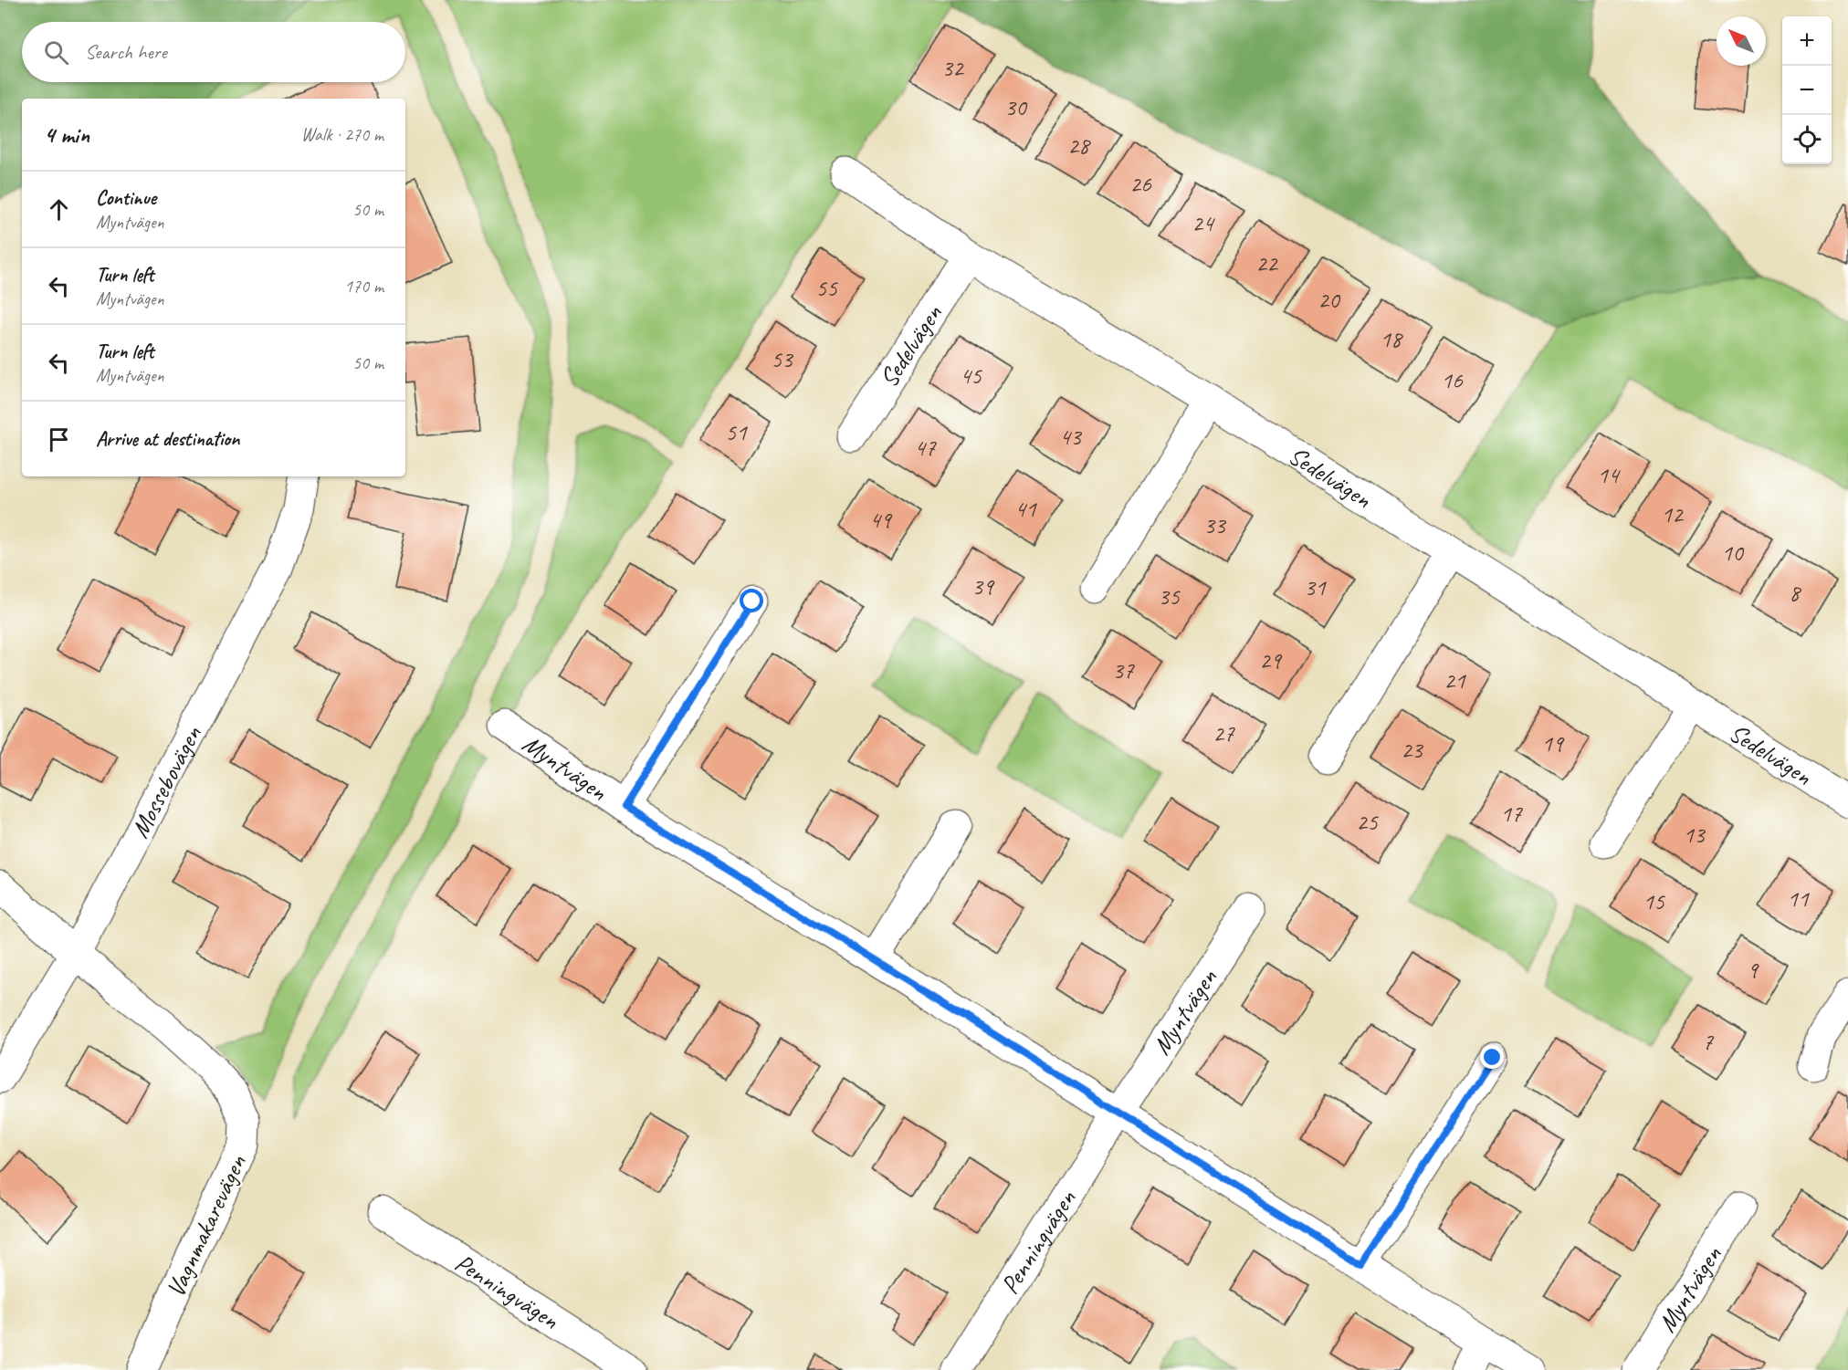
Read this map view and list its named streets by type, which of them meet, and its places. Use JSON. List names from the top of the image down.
{
  "streets": {
    "street": [
      "Sedelvägen",
      "Myntvägen",
      "Mossebovägen",
      "Vagnmakarevägen",
      "Penningvägen"
    ]
  },
  "crossings": [
    ["Myntvägen", "Penningvägen"],
    ["Mossebovägen", "Vagnmakarevägen"]
  ],
  "house_numbers": [
    "32",
    "30",
    "28",
    "26",
    "24",
    "22",
    "55",
    "20",
    "18",
    "53",
    "45",
    "16",
    "51",
    "43",
    "47",
    "14",
    "41",
    "12",
    "49",
    "33",
    "10",
    "39",
    "31",
    "8",
    "35",
    "29",
    "37",
    "21",
    "27",
    "19",
    "23",
    "17",
    "25",
    "13",
    "11",
    "15",
    "9",
    "7"
  ],
  "north": "top left",
  "page": {
    "map_buttons": ["+", "−"],
    "search": "Search here",
    "heading": ["4 min", "Walk · 270 m"],
    "list": [
      ["Continue", "Myntvägen", "50 m"],
      ["Turn left", "Myntvägen", "170 m"],
      ["Turn left", "Myntvägen", "50 m"],
      "Arrive at destination"
    ]
  }
}
